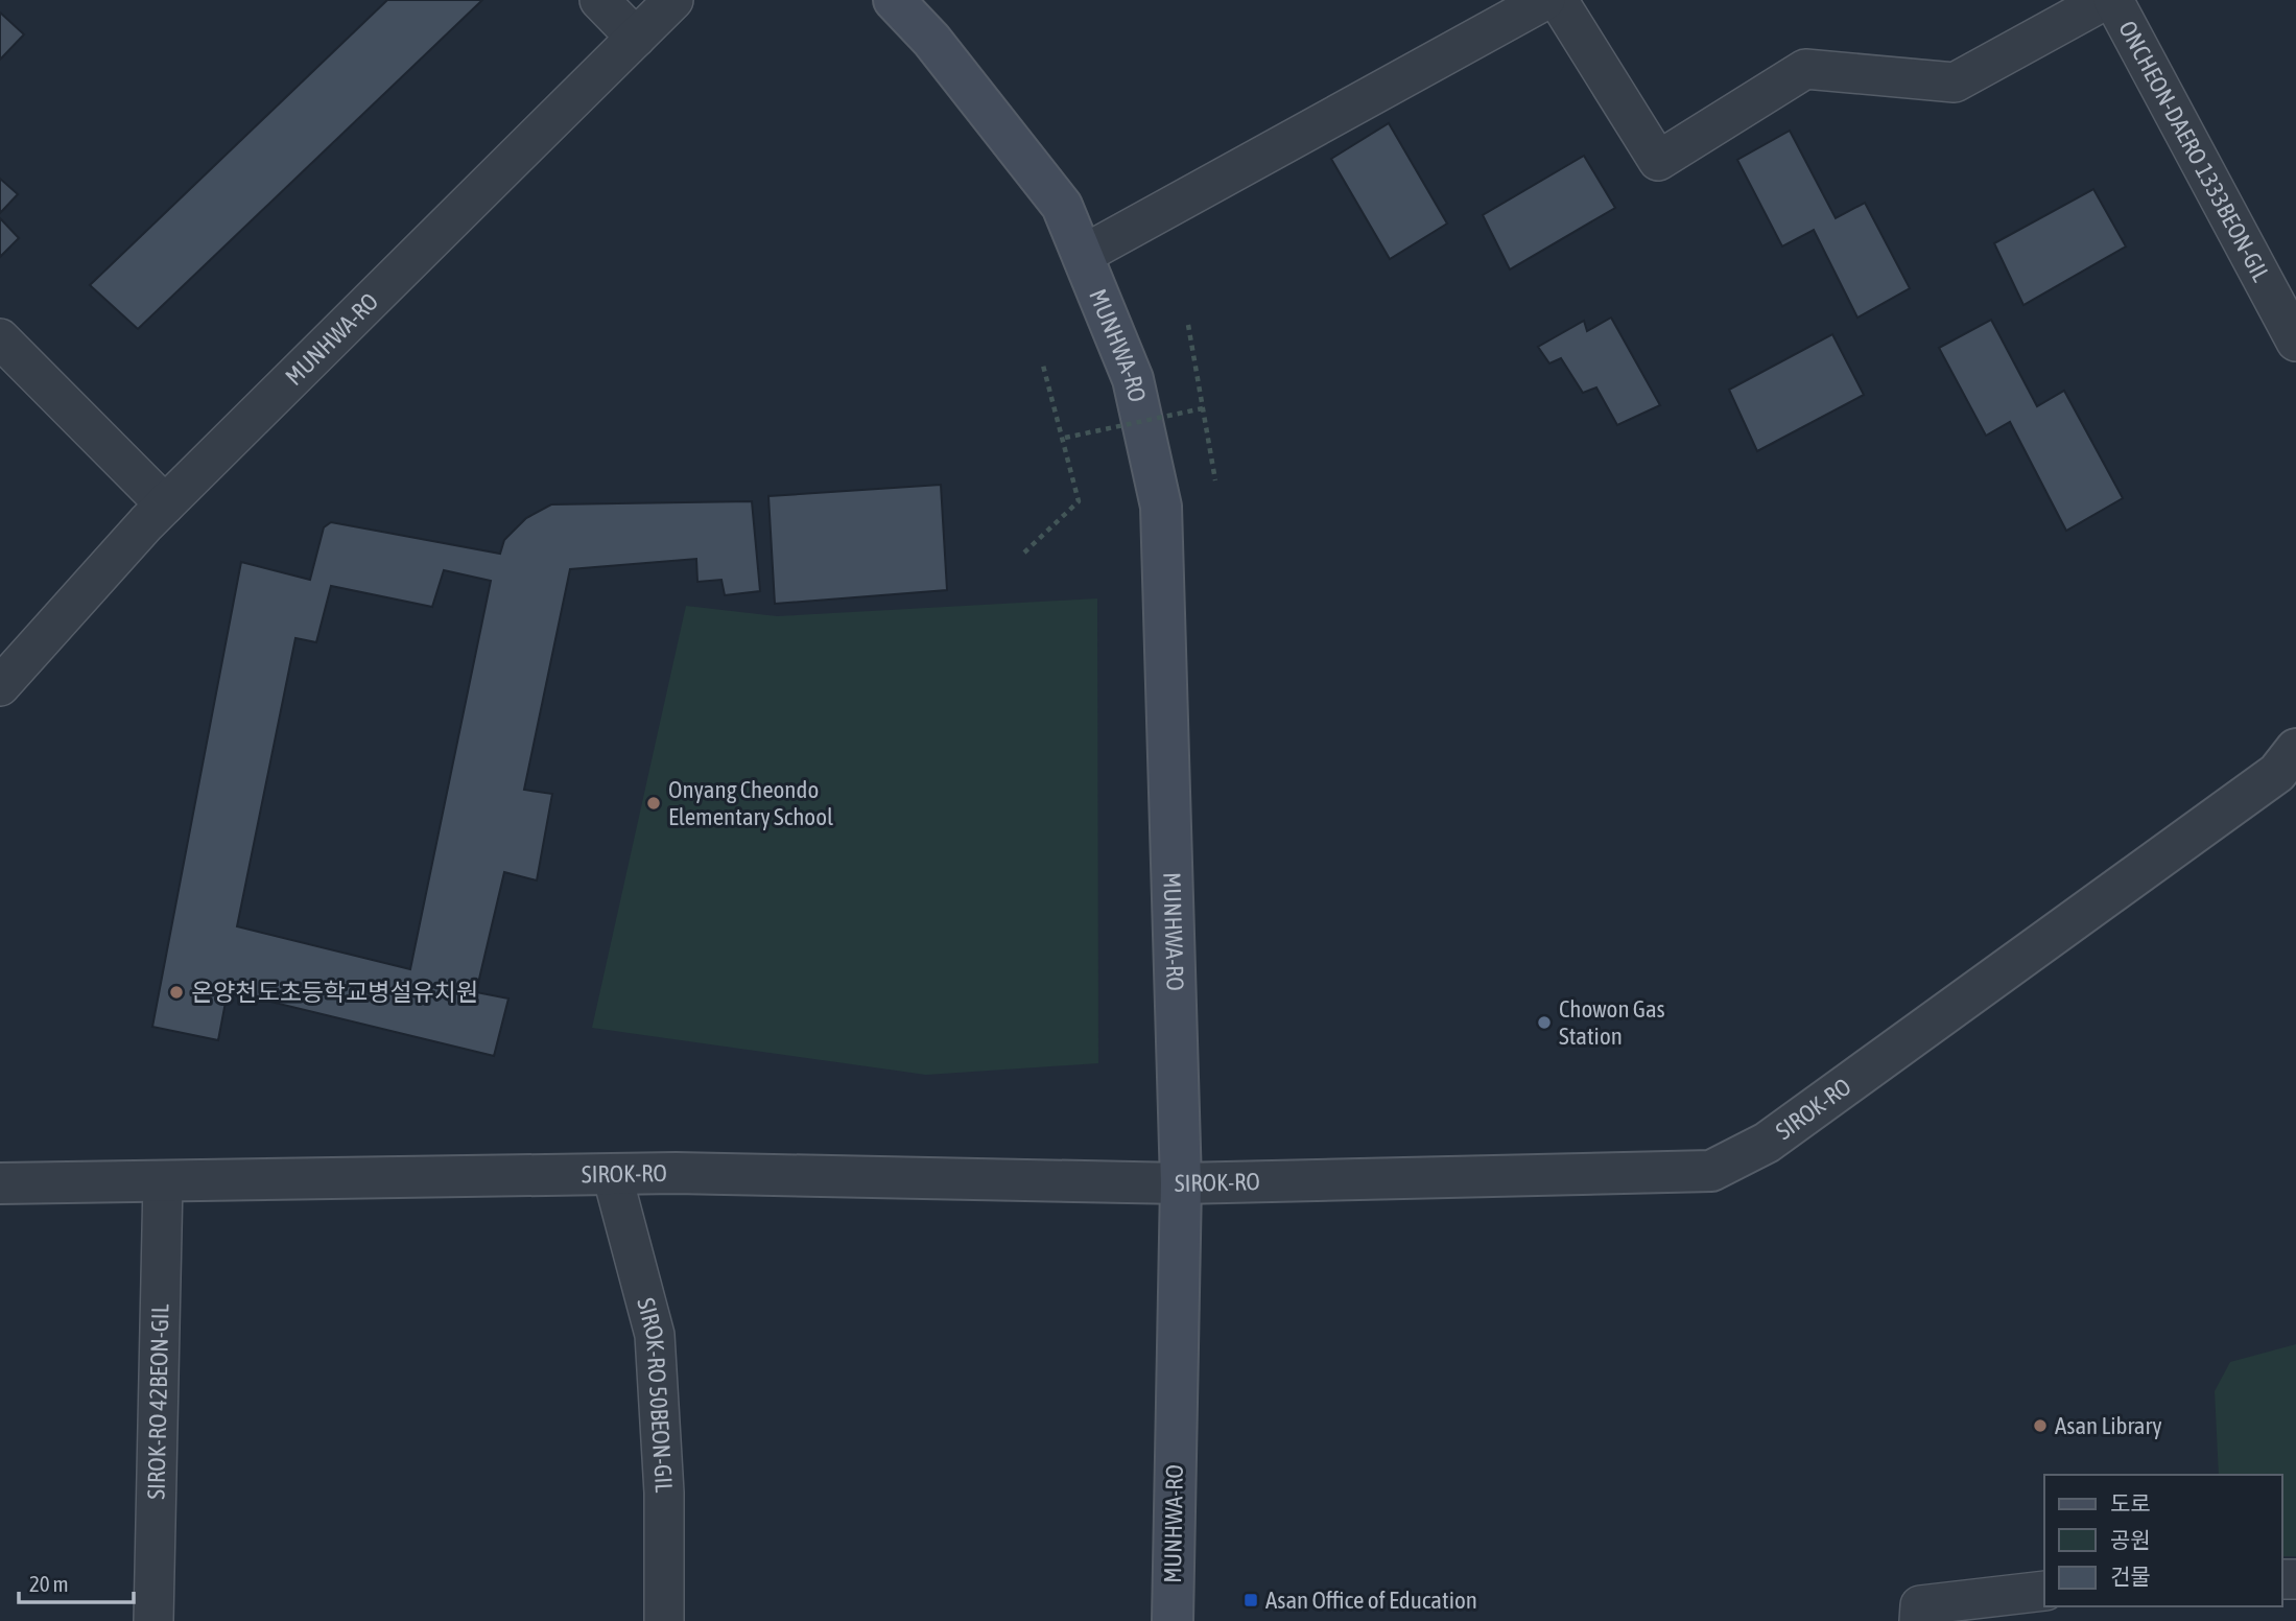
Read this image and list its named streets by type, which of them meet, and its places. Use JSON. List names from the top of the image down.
{
  "streets": {
    "main road": ["MUNHWA-RO"],
    "street": [
      "ONCHEON-DAERO 1333BEON-GIL",
      "SIROK-RO",
      "SIROK-RO 50BEON-GIL",
      "SIROK-RO 42BEON-GIL"
    ]
  },
  "crossings": [
    ["MUNHWA-RO", "SIROK-RO"],
    ["SIROK-RO", "SIROK-RO 50BEON-GIL"],
    ["SIROK-RO", "SIROK-RO 42BEON-GIL"]
  ],
  "places": {
    "other": [
      "Onyang Cheondo Elementary School",
      "온양천도초등학교병설유치원",
      "Chowon Gas Station",
      "Asan Library"
    ],
    "transit": ["Asan Office of Education"]
  },
  "legend": ["도로", "공원", "건물"],
  "scale_bar": "20 m"
}
